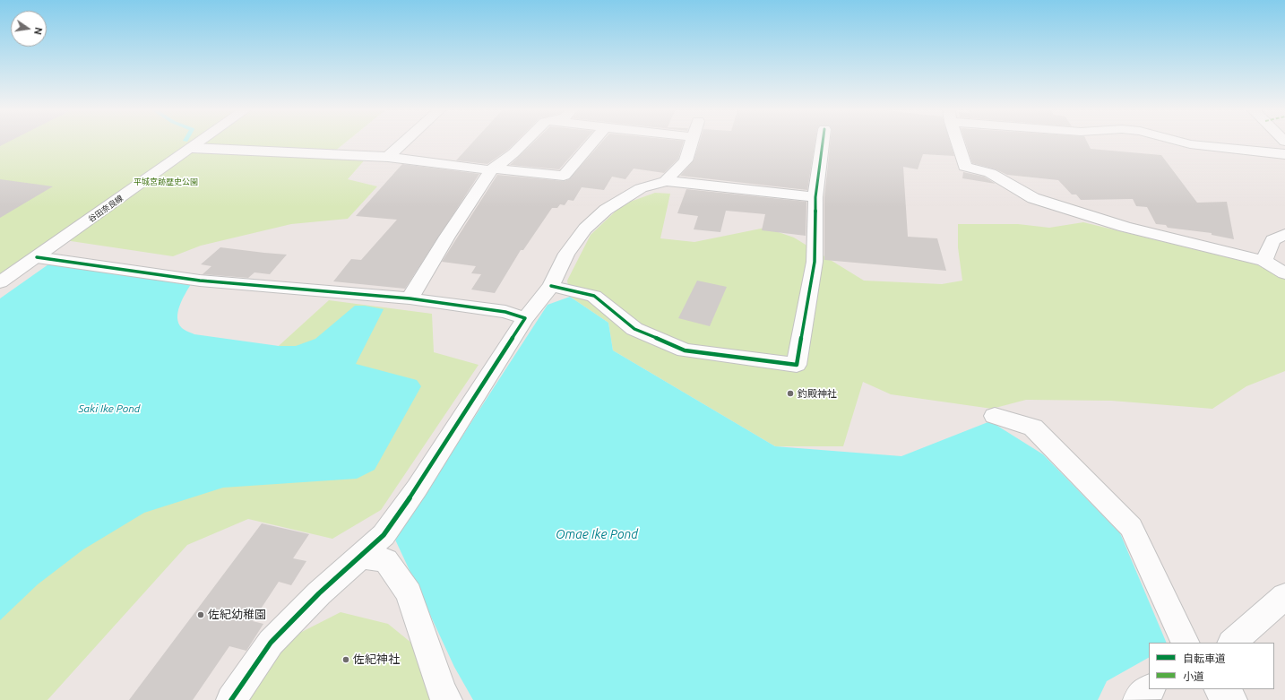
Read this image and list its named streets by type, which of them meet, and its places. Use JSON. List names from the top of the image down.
{
  "streets": {
    "street": ["谷田奈良線"]
  },
  "water": ["Saki Ike Pond", "Omae Ike Pond"],
  "parks": ["平城宮跡歴史公園"],
  "places": ["釣殿神社", "佐紀幼稚園", "佐紀神社"],
  "legend": ["自転車道", "小道"],
  "north": "right"
}
